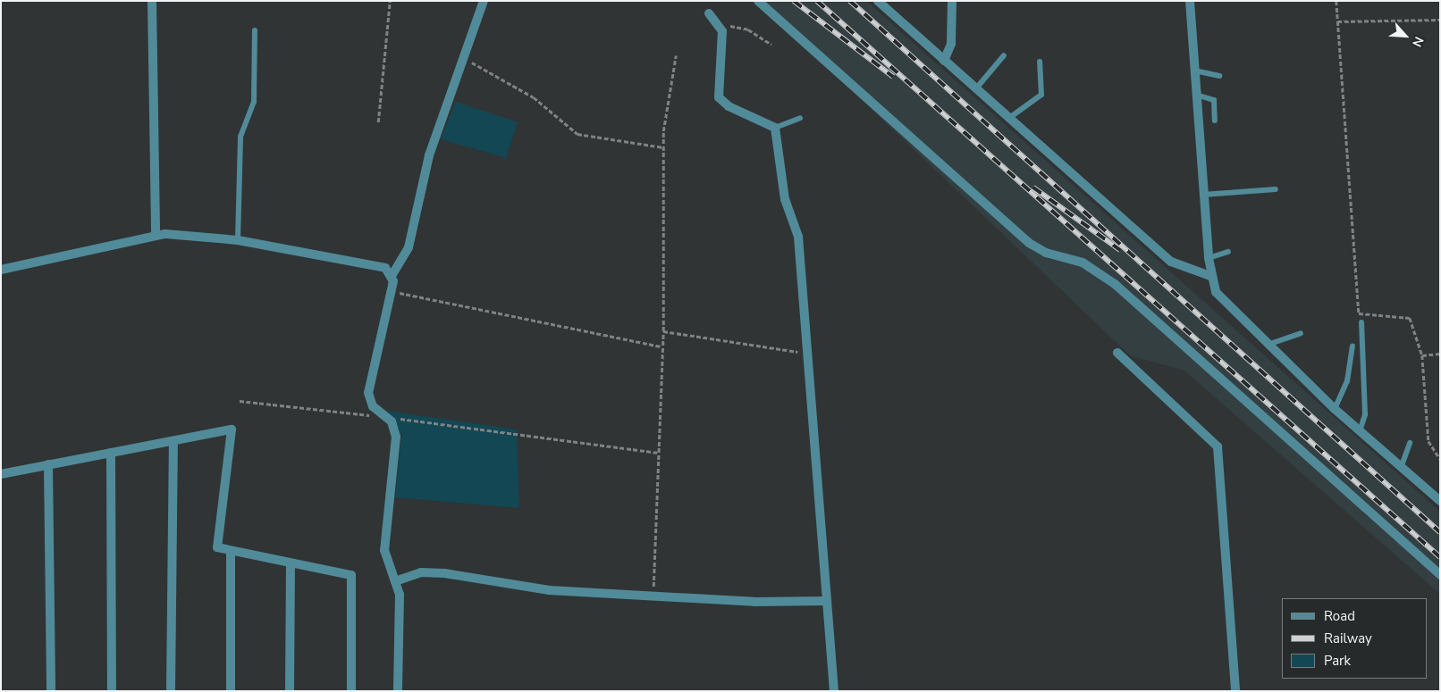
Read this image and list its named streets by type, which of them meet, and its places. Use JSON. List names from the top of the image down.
{
  "legend": ["Road", "Railway", "Park"],
  "north": "bottom right"
}
